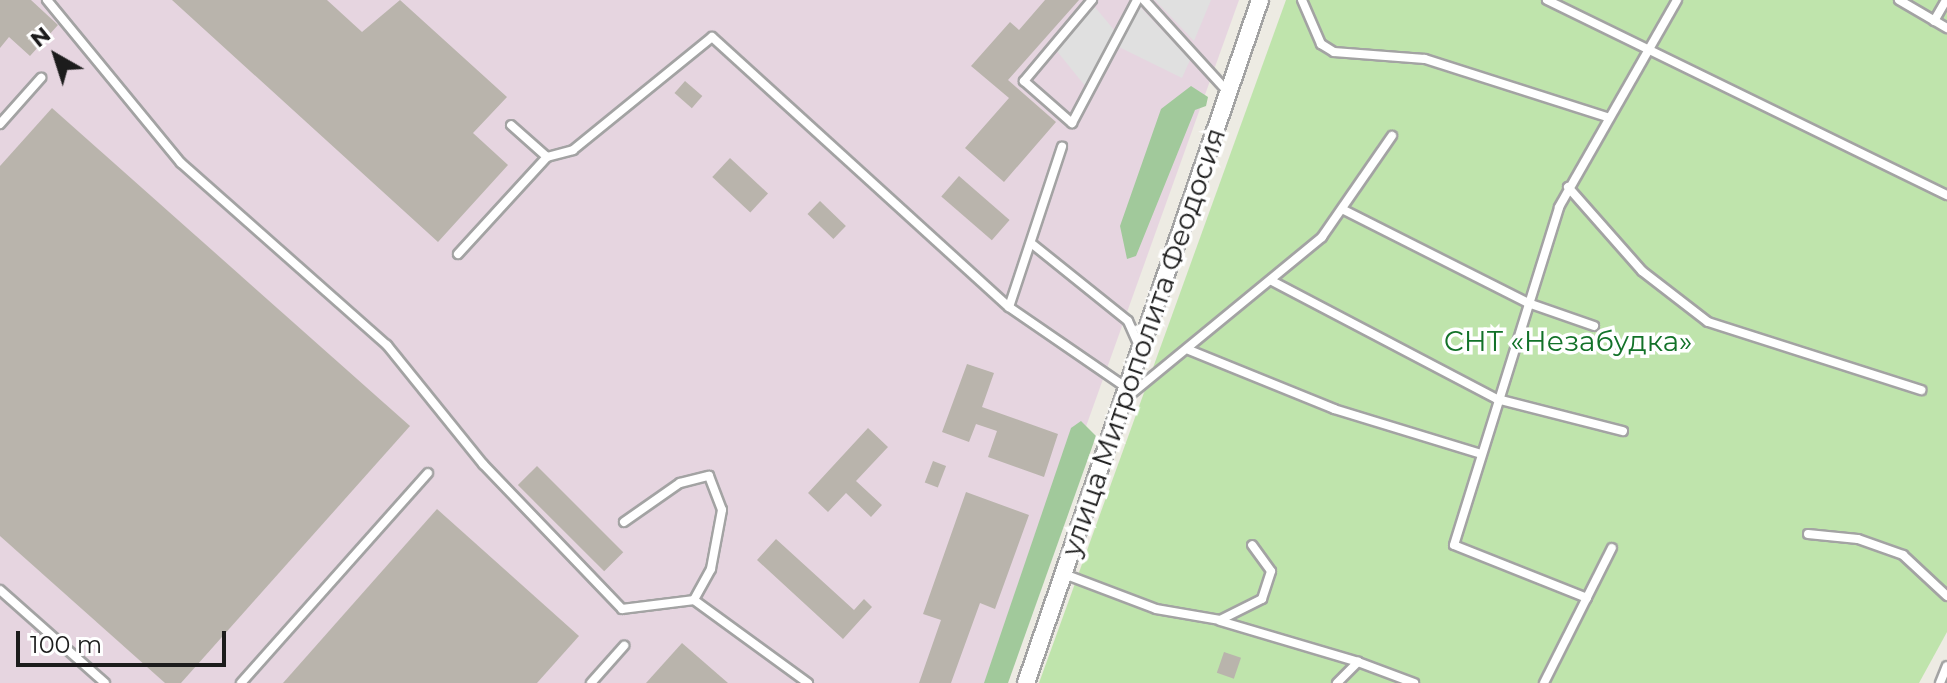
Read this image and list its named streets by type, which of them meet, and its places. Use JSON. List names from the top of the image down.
{
  "streets": {
    "street": ["улица Митрополита Феодосия"]
  },
  "parks": ["СНТ «Незабудка»"],
  "scale_bar": "100 m",
  "north": "top left"
}
